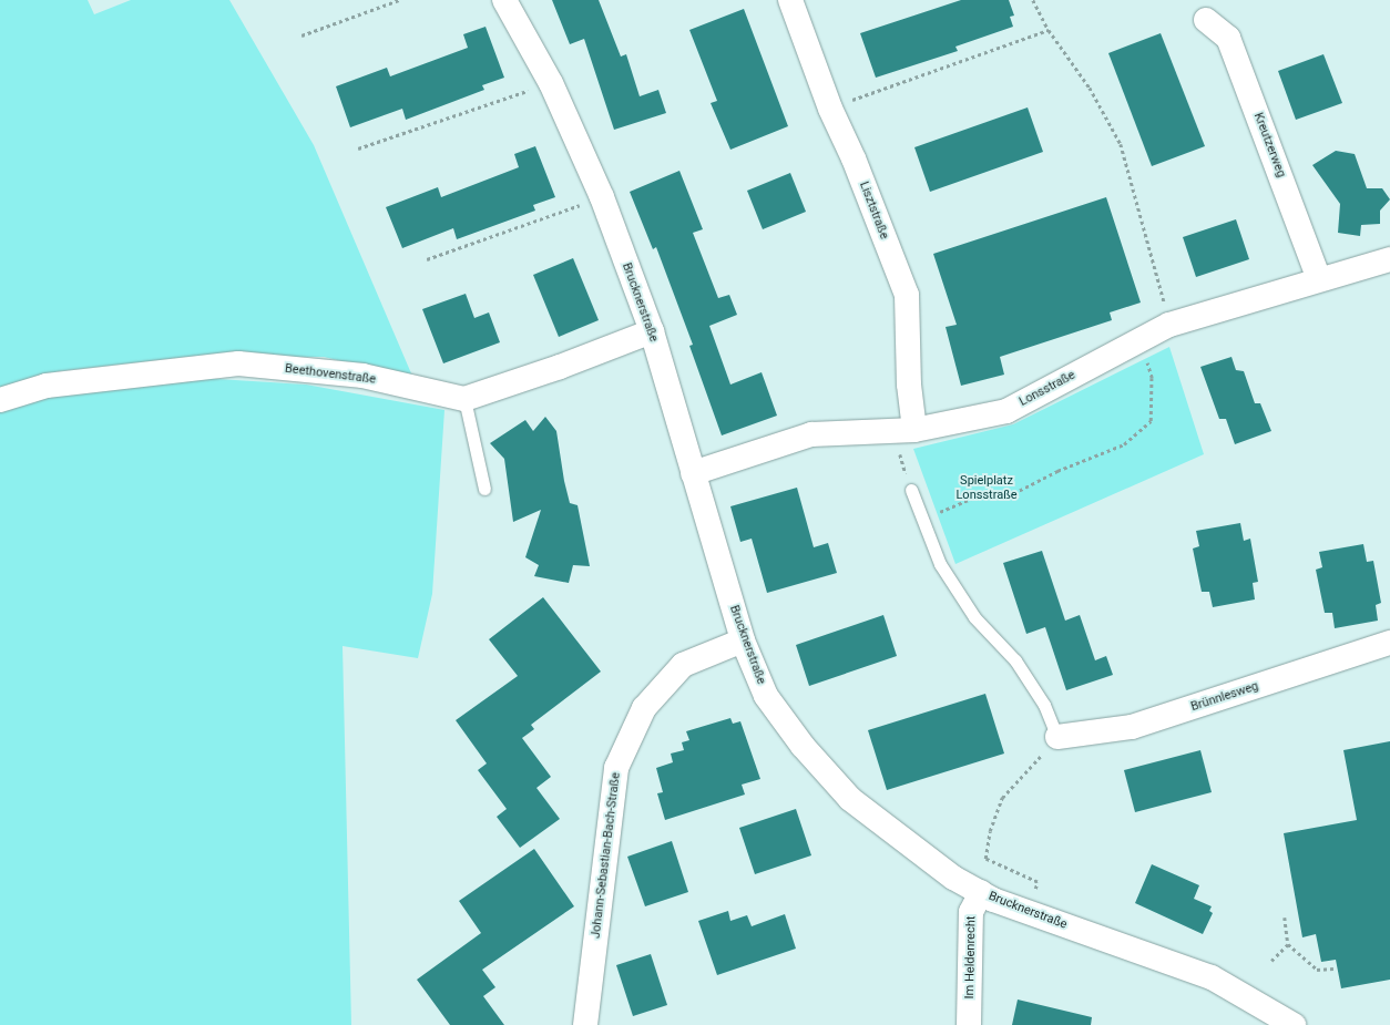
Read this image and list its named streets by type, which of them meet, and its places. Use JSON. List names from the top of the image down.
{
  "streets": {
    "street": [
      "Kreutzerweg",
      "Lisztstraße",
      "Brucknerstraße",
      "Beethovenstraße",
      "Lonsstraße",
      "Brünnlesweg",
      "Johann-Sebastian-Bach-Straße",
      "Im Heldenrecht"
    ]
  },
  "crossings": [
    ["Kreutzerweg", "Lonsstraße"],
    ["Lisztstraße", "Lonsstraße"],
    ["Brucknerstraße", "Lonsstraße"],
    ["Brucknerstraße", "Johann-Sebastian-Bach-Straße"],
    ["Brucknerstraße", "Im Heldenrecht"]
  ],
  "parks": ["Spielplatz Lonsstraße"]
}
